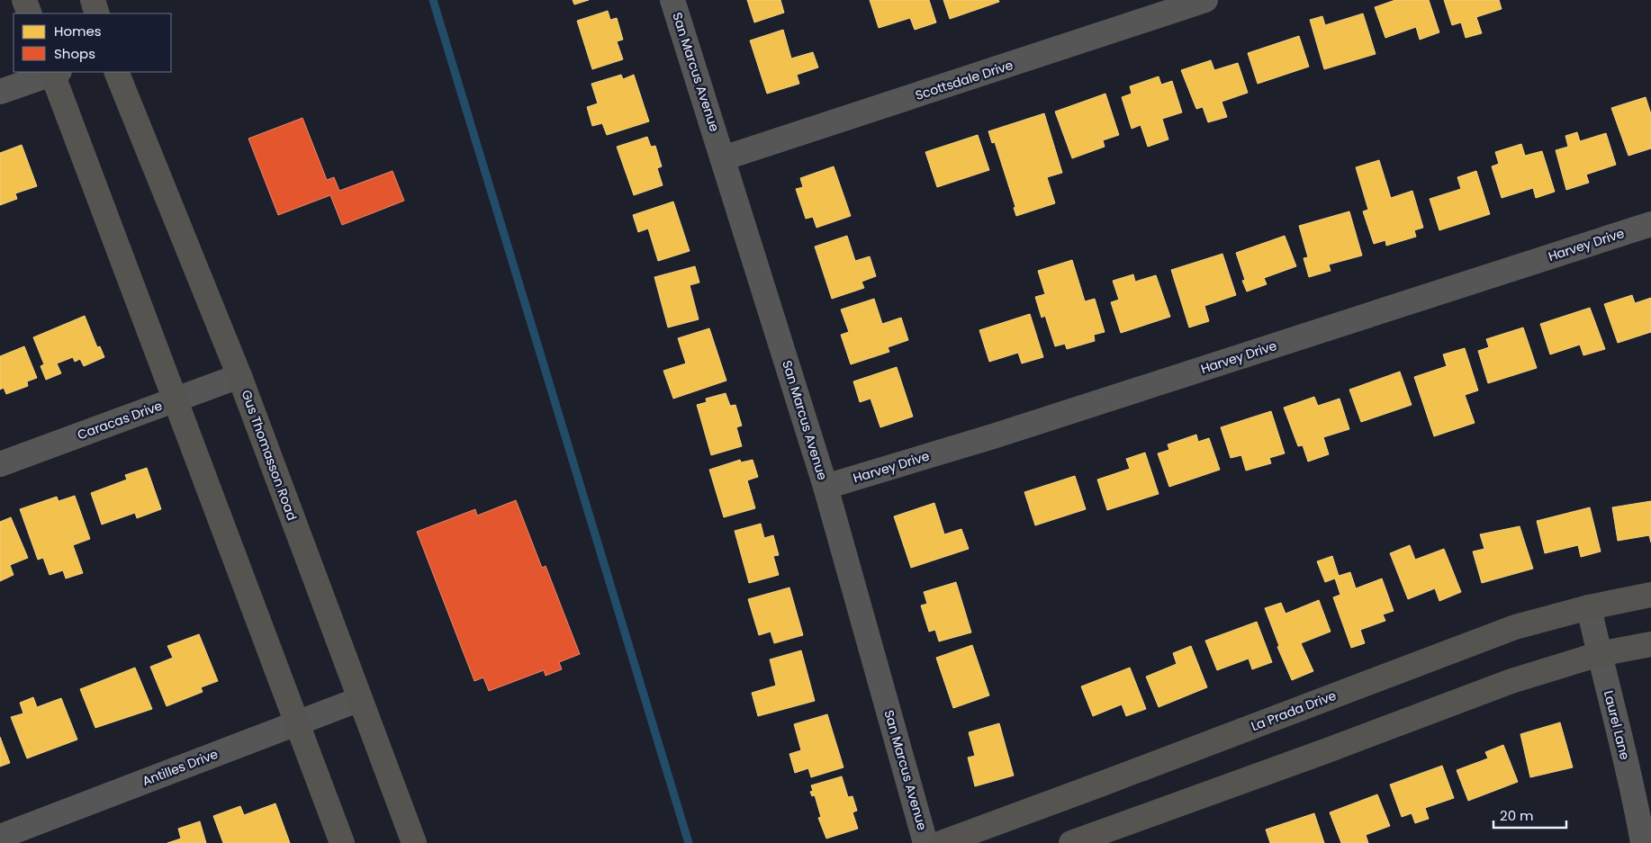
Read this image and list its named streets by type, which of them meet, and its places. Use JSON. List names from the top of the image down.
{
  "streets": {
    "main road": ["Gus Thomasson Road", "La Prada Drive"],
    "street": [
      "San Marcus Avenue",
      "Scottsdale Drive",
      "Harvey Drive",
      "Caracas Drive",
      "Laurel Lane",
      "Antilles Drive"
    ]
  },
  "crossings": [
    ["San Marcus Avenue", "Scottsdale Drive"],
    ["San Marcus Avenue", "Harvey Drive"],
    ["Caracas Drive", "Gus Thomasson Road"],
    ["Gus Thomasson Road", "Antilles Drive"],
    ["La Prada Drive", "Laurel Lane"]
  ],
  "legend": ["Homes", "Shops"],
  "scale_bar": "20 m"
}
